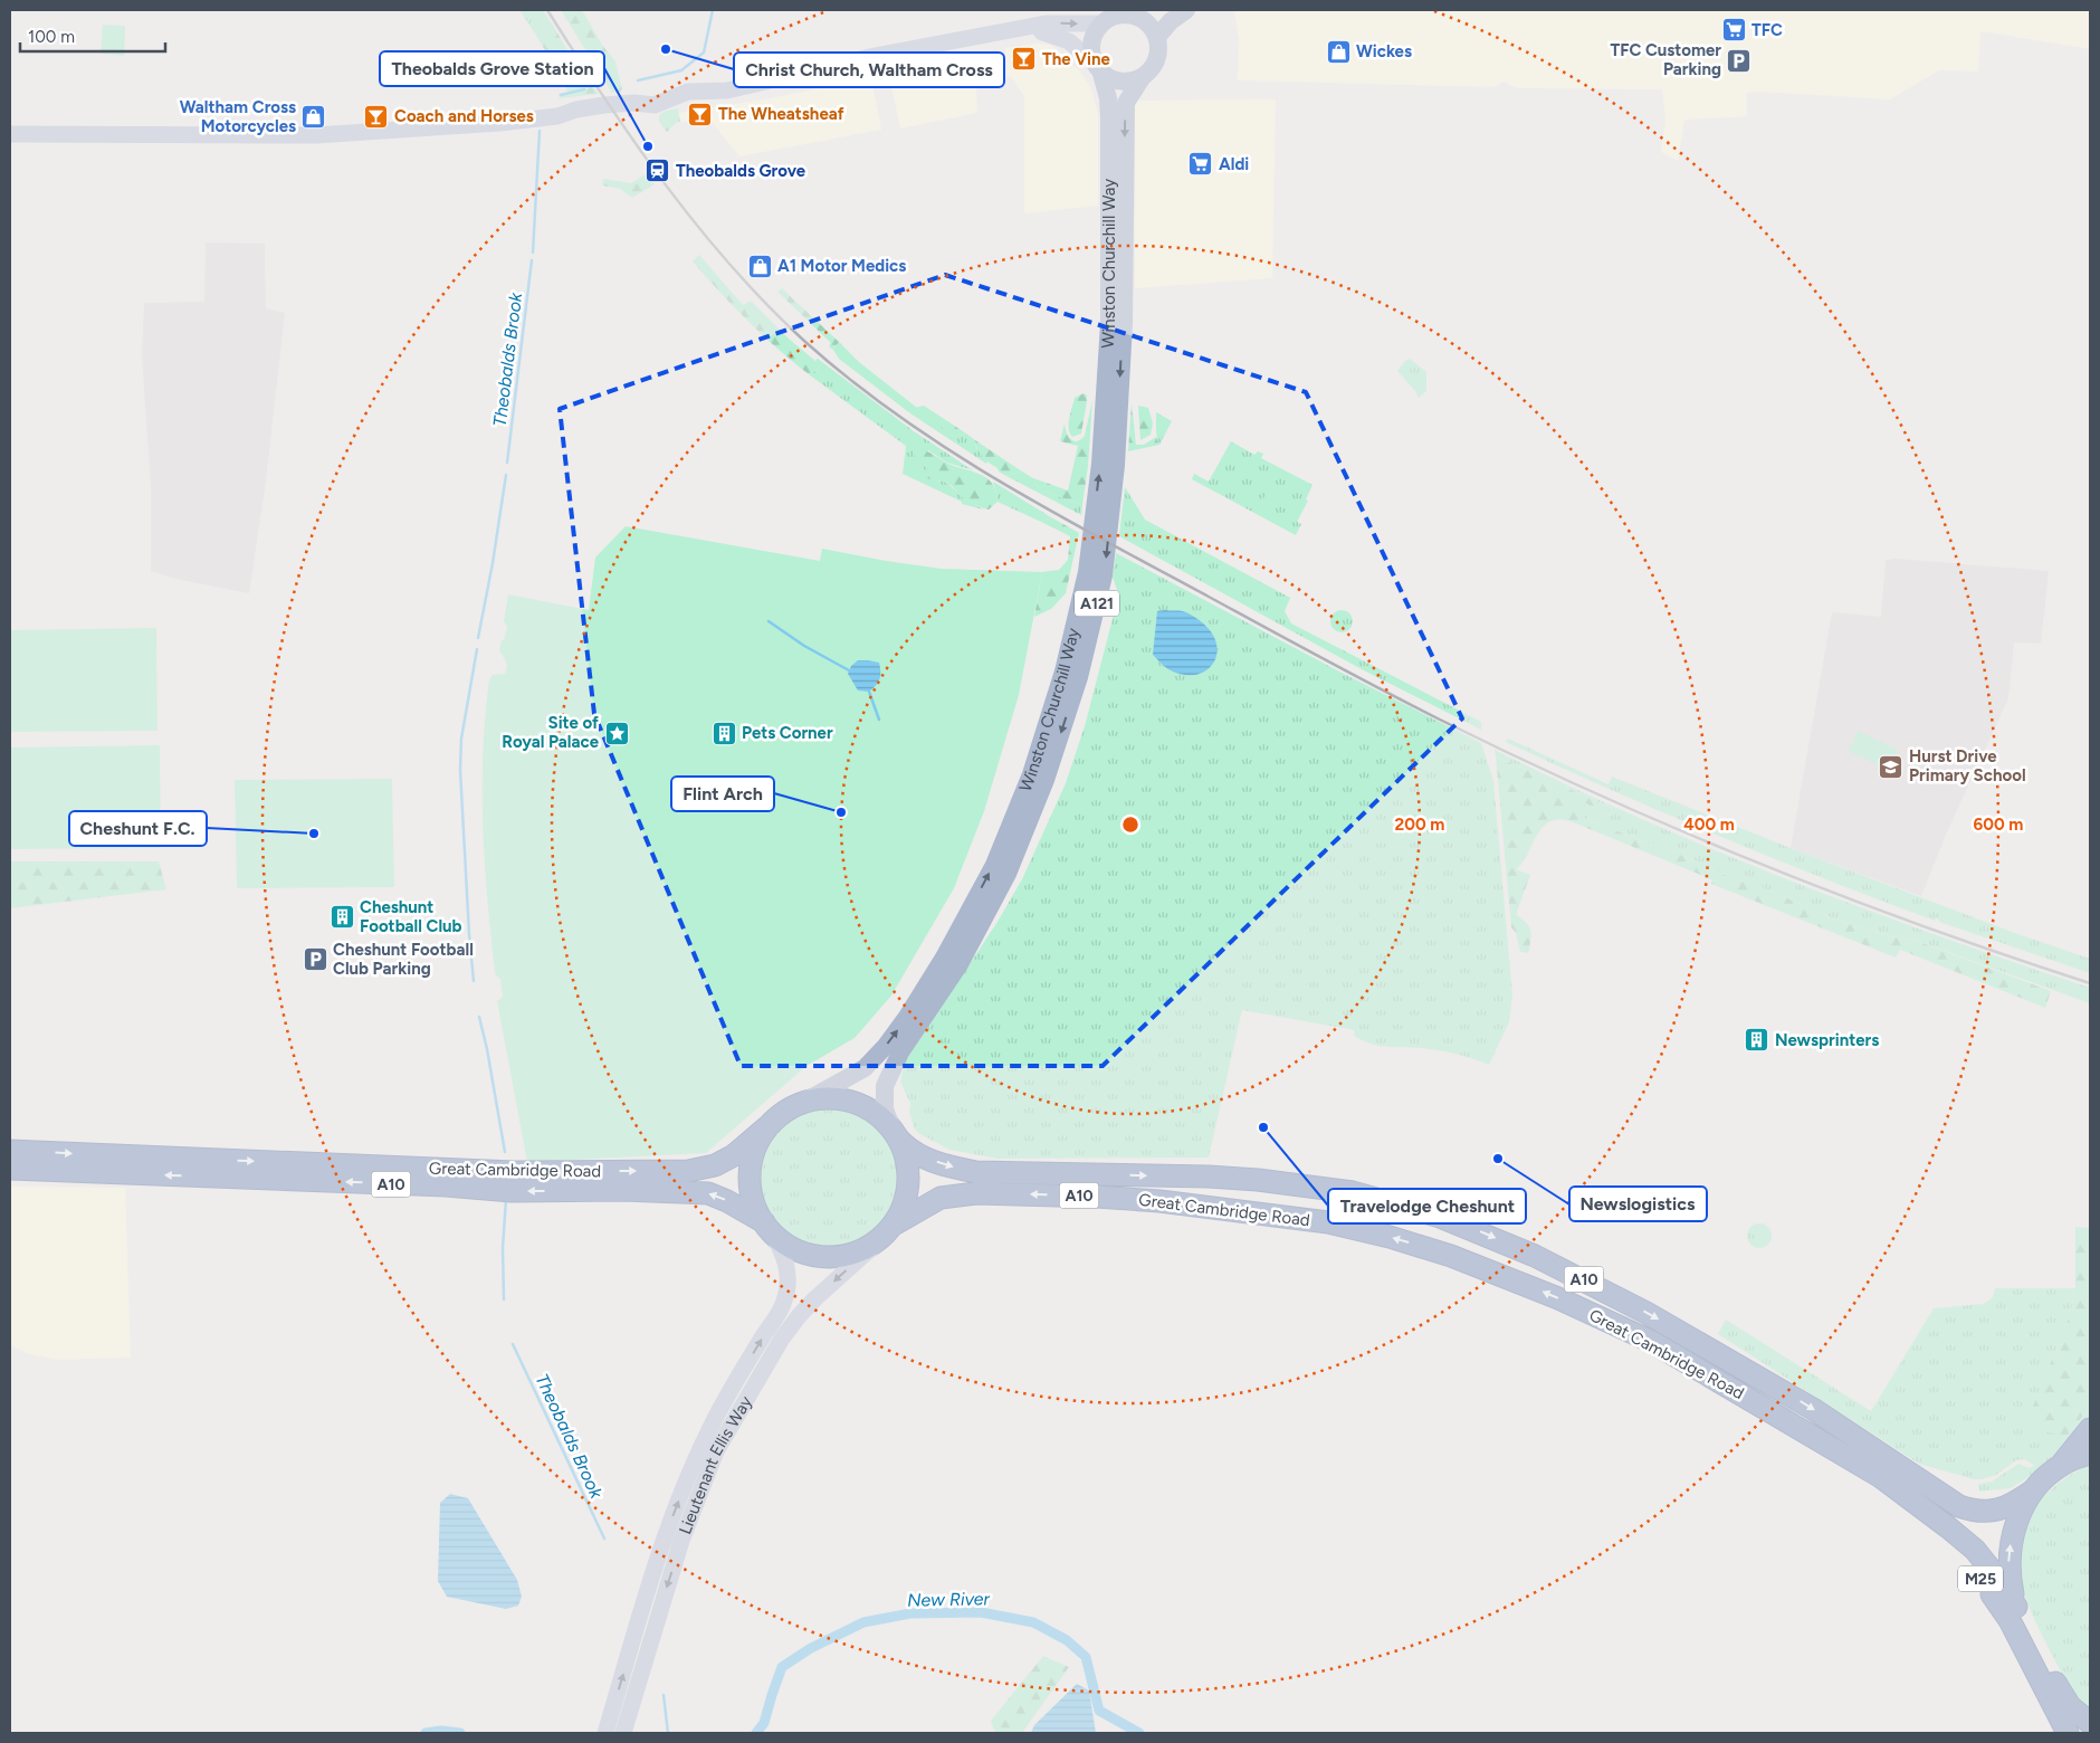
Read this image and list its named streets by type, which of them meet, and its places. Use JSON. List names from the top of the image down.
{
  "streets": {
    "highway": ["Great Cambridge Road", "A10", "M25"],
    "main road": ["Winston Churchill Way", "A121", "Lieutenant Ellis Way"]
  },
  "crossings": [
    ["Winston Churchill Way", "Great Cambridge Road"],
    ["Winston Churchill Way", "Lieutenant Ellis Way"],
    ["Great Cambridge Road", "Lieutenant Ellis Way"],
    ["Great Cambridge Road", "M25"]
  ],
  "water": ["Theobalds Brook", "New River"],
  "places": {
    "supermarket": ["TFC", "Aldi"],
    "other": [
      "Christ Church, Waltham Cross",
      "Theobalds Grove Station",
      "Flint Arch",
      "Cheshunt F.C.",
      "Travelodge Cheshunt",
      "Newslogistics"
    ],
    "shop": ["Wickes", "Waltham Cross Motorcycles", "A1 Motor Medics"],
    "bar": ["The Vine", "The Wheatsheaf", "Coach and Horses"],
    "parking": ["TFC Customer Parking", "Cheshunt Football Club Parking"],
    "station": ["Theobalds Grove"],
    "place": ["Site of Royal Palace"],
    "building": ["Pets Corner", "Cheshunt Football Club", "Newsprinters"],
    "school or university": ["Hurst Drive Primary School"]
  },
  "scale_bar": "100 m",
  "rings": ["200 m", "400 m", "600 m"]
}
